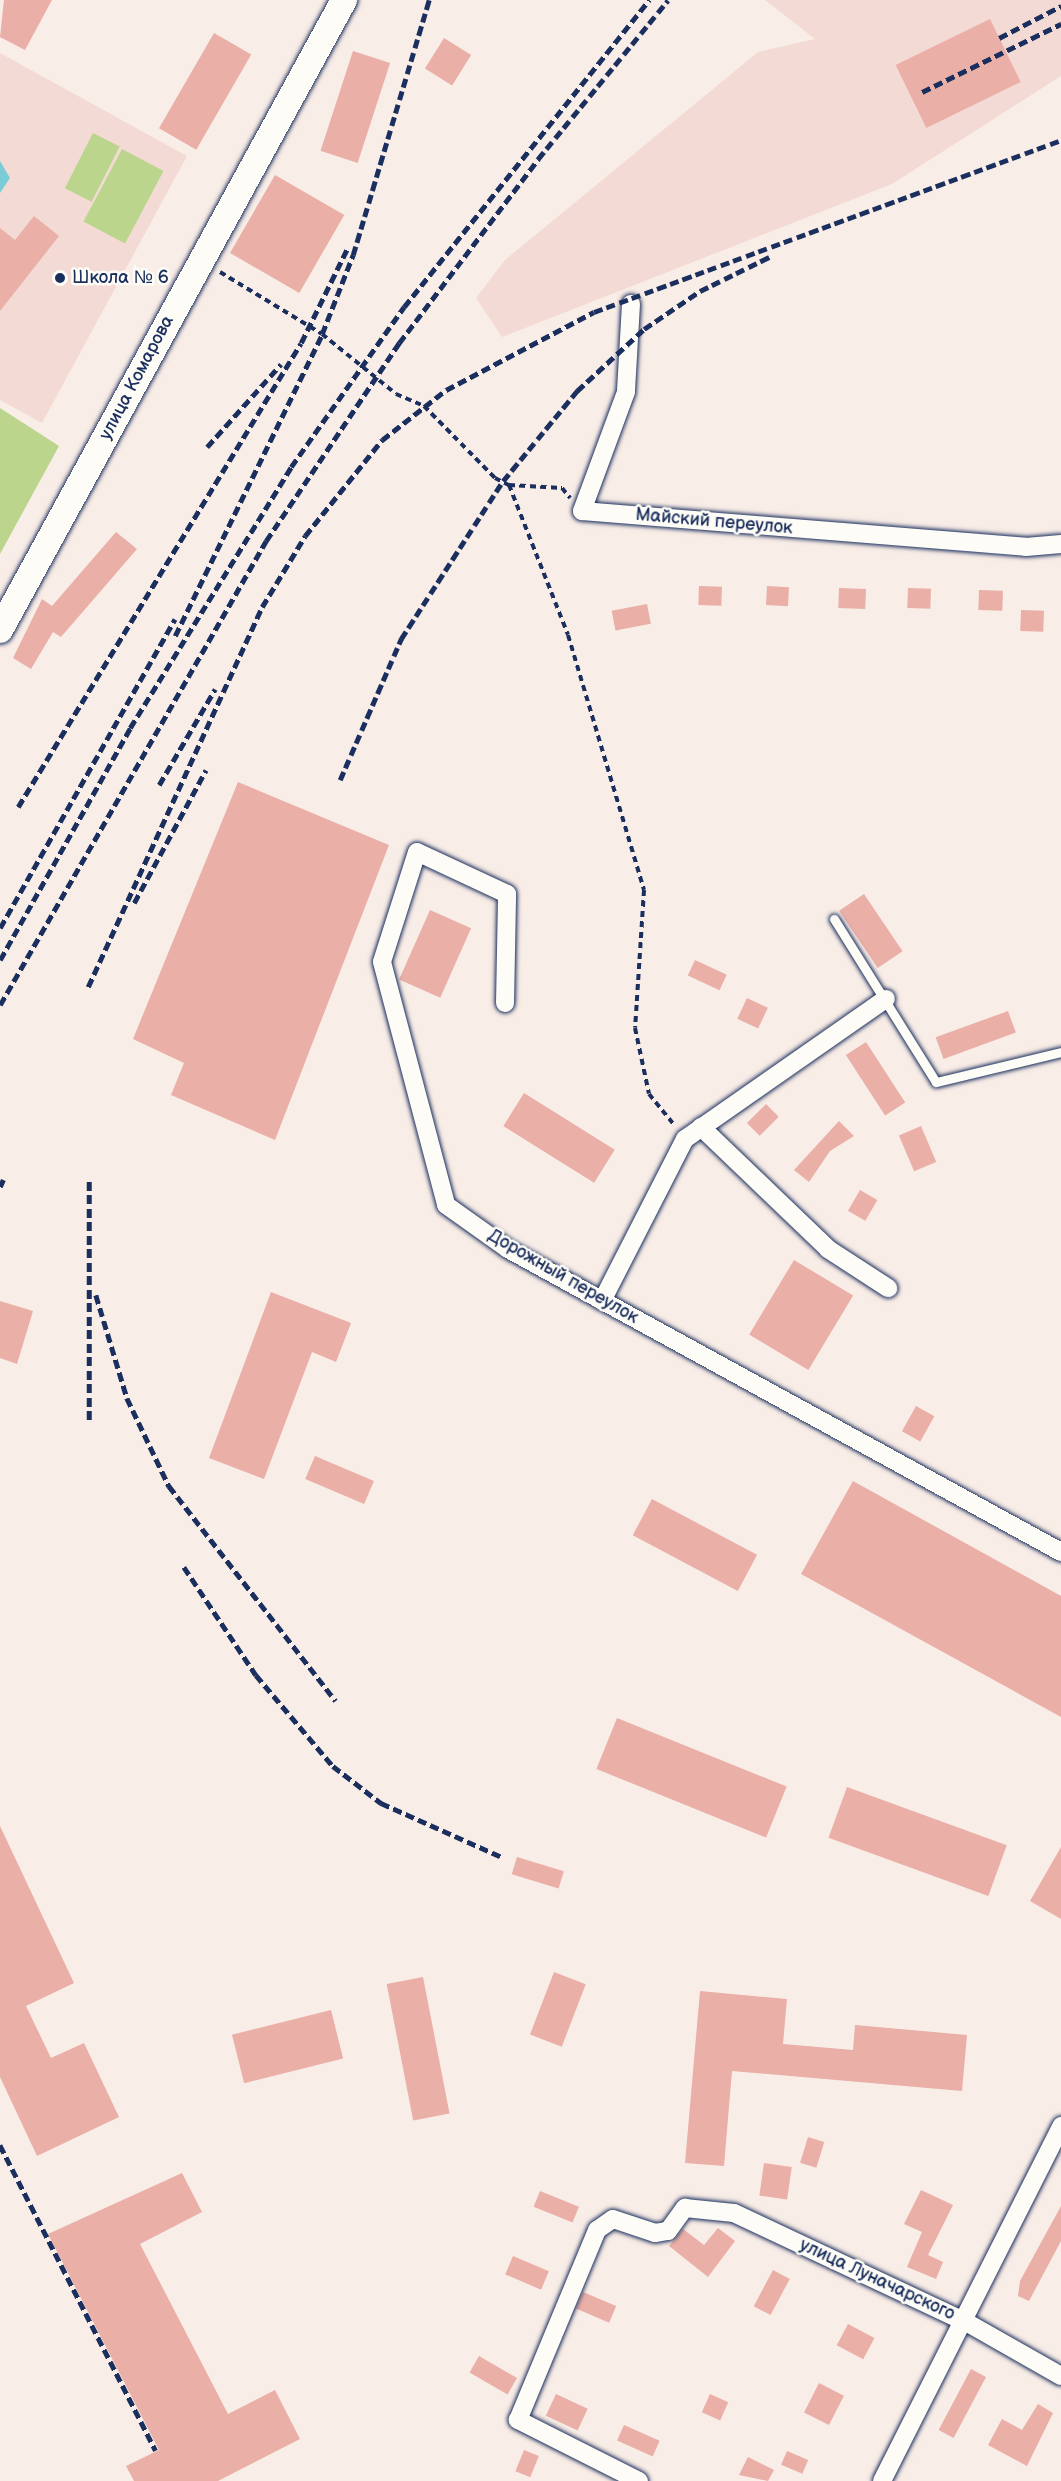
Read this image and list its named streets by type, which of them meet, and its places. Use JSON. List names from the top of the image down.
{
  "streets": {
    "main road": ["улица Комарова"],
    "street": ["Майский переулок", "Дорожный переулок", "улица Луначарского"]
  },
  "places": ["Школа № 6"]
}
